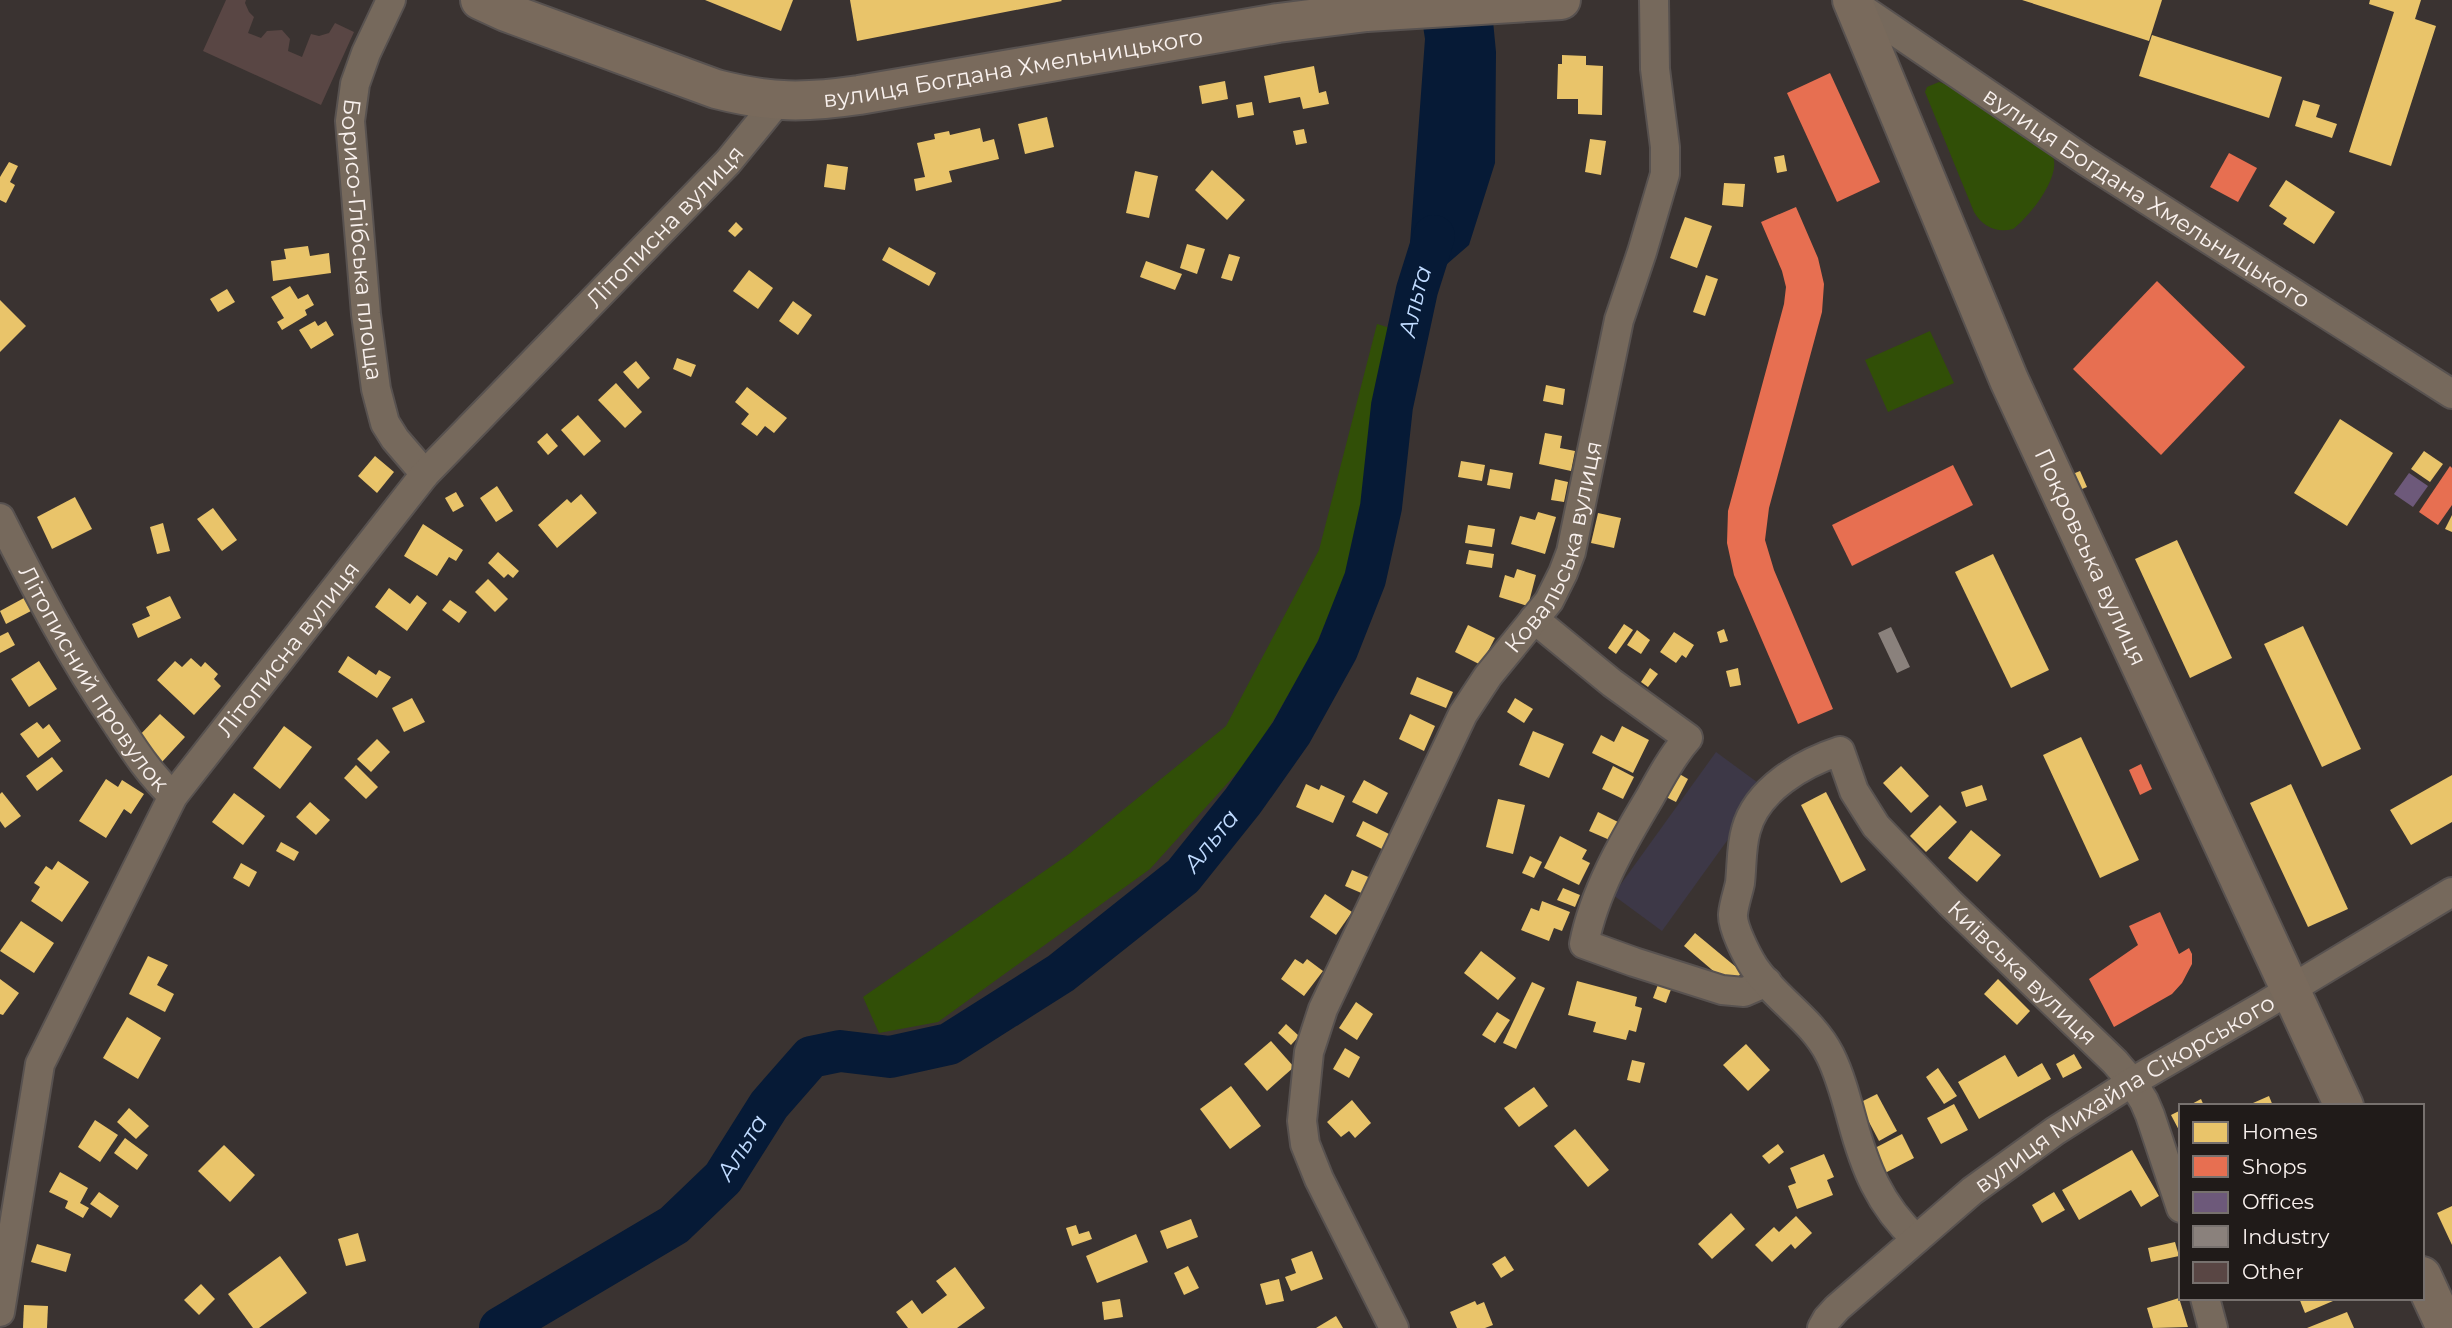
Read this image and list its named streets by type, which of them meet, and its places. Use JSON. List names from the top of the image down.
{
  "streets": {
    "main road": ["вулиця Богдана Хмельницького", "Покровська вулиця"],
    "street": [
      "Літописна вулиця",
      "Борисо-Глібська площа",
      "Ковальська вулиця",
      "Літописний провулок",
      "Київська вулиця",
      "вулиця Михайла Сікорського"
    ]
  },
  "crossings": [
    ["вулиця Богдана Хмельницького", "Літописна вулиця"],
    ["вулиця Богдана Хмельницького", "Покровська вулиця"],
    ["Літописна вулиця", "Борисо-Глібська площа"],
    ["Літописна вулиця", "Літописний провулок"],
    ["Покровська вулиця", "вулиця Михайла Сікорського"],
    ["Київська вулиця", "вулиця Михайла Сікорського"]
  ],
  "water": ["Альта"],
  "legend": [
    "Homes",
    "Shops",
    "Offices",
    "Industry",
    "Other"
  ]
}
